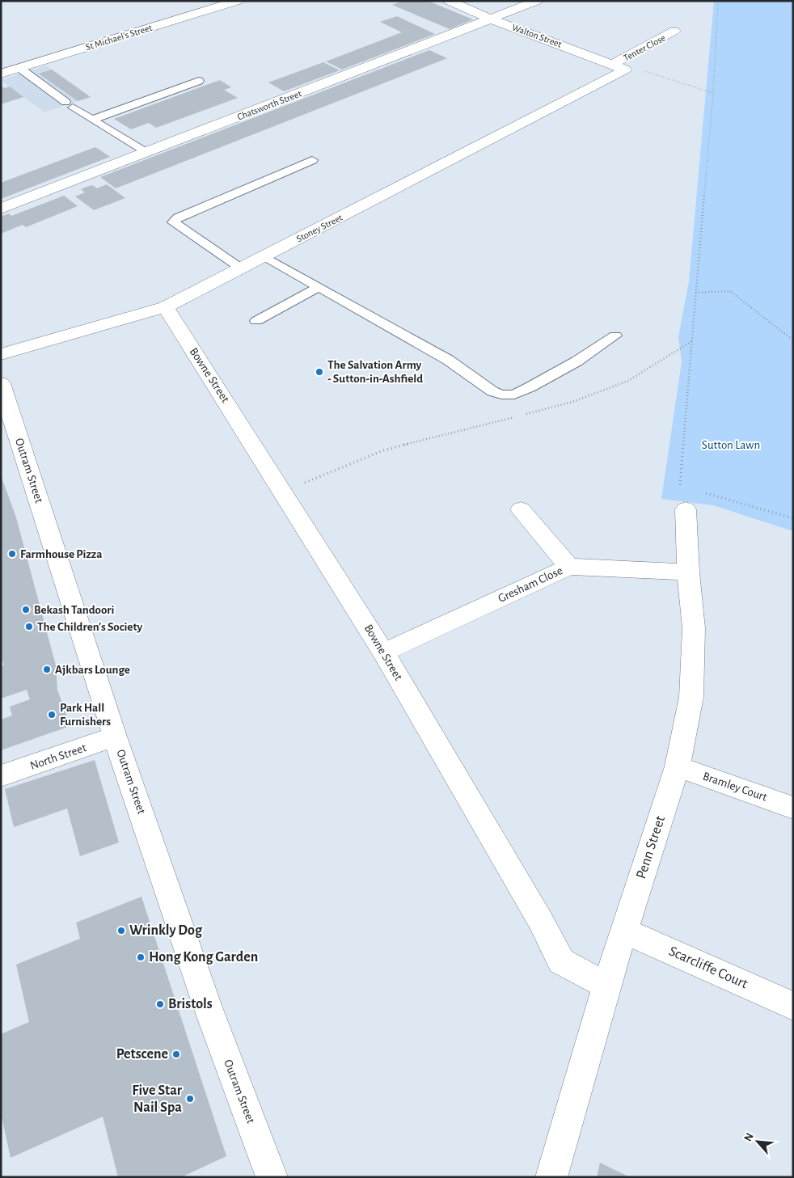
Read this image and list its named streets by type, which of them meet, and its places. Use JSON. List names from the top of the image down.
{
  "streets": {
    "street": [
      "Walton Street",
      "St Michael's Street",
      "Tenter Close",
      "Chatsworth Street",
      "Stoney Street",
      "Bowne Street",
      "Outram Street",
      "Gresham Close",
      "North Street",
      "Bramley Court",
      "Penn Street",
      "Scarcliffe Court"
    ]
  },
  "crossings": [
    ["Walton Street", "Tenter Close"],
    ["Walton Street", "Chatsworth Street"],
    ["Walton Street", "Stoney Street"],
    ["Tenter Close", "Stoney Street"],
    ["Stoney Street", "Bowne Street"],
    ["Bowne Street", "Gresham Close"],
    ["Bowne Street", "Penn Street"],
    ["Outram Street", "North Street"],
    ["Gresham Close", "Penn Street"],
    ["Bramley Court", "Penn Street"],
    ["Penn Street", "Scarcliffe Court"]
  ],
  "parks": ["Sutton Lawn"],
  "places": [
    "The Salvation Army - Sutton-in-Ashfield",
    "Farmhouse Pizza",
    "Bekash Tandoori",
    "The Children's Society",
    "Ajkbars Lounge",
    "Park Hall Furnishers",
    "Wrinkly Dog",
    "Hong Kong Garden",
    "Bristols",
    "Petscene",
    "Five Star Nail Spa"
  ],
  "north": "top left"
}
